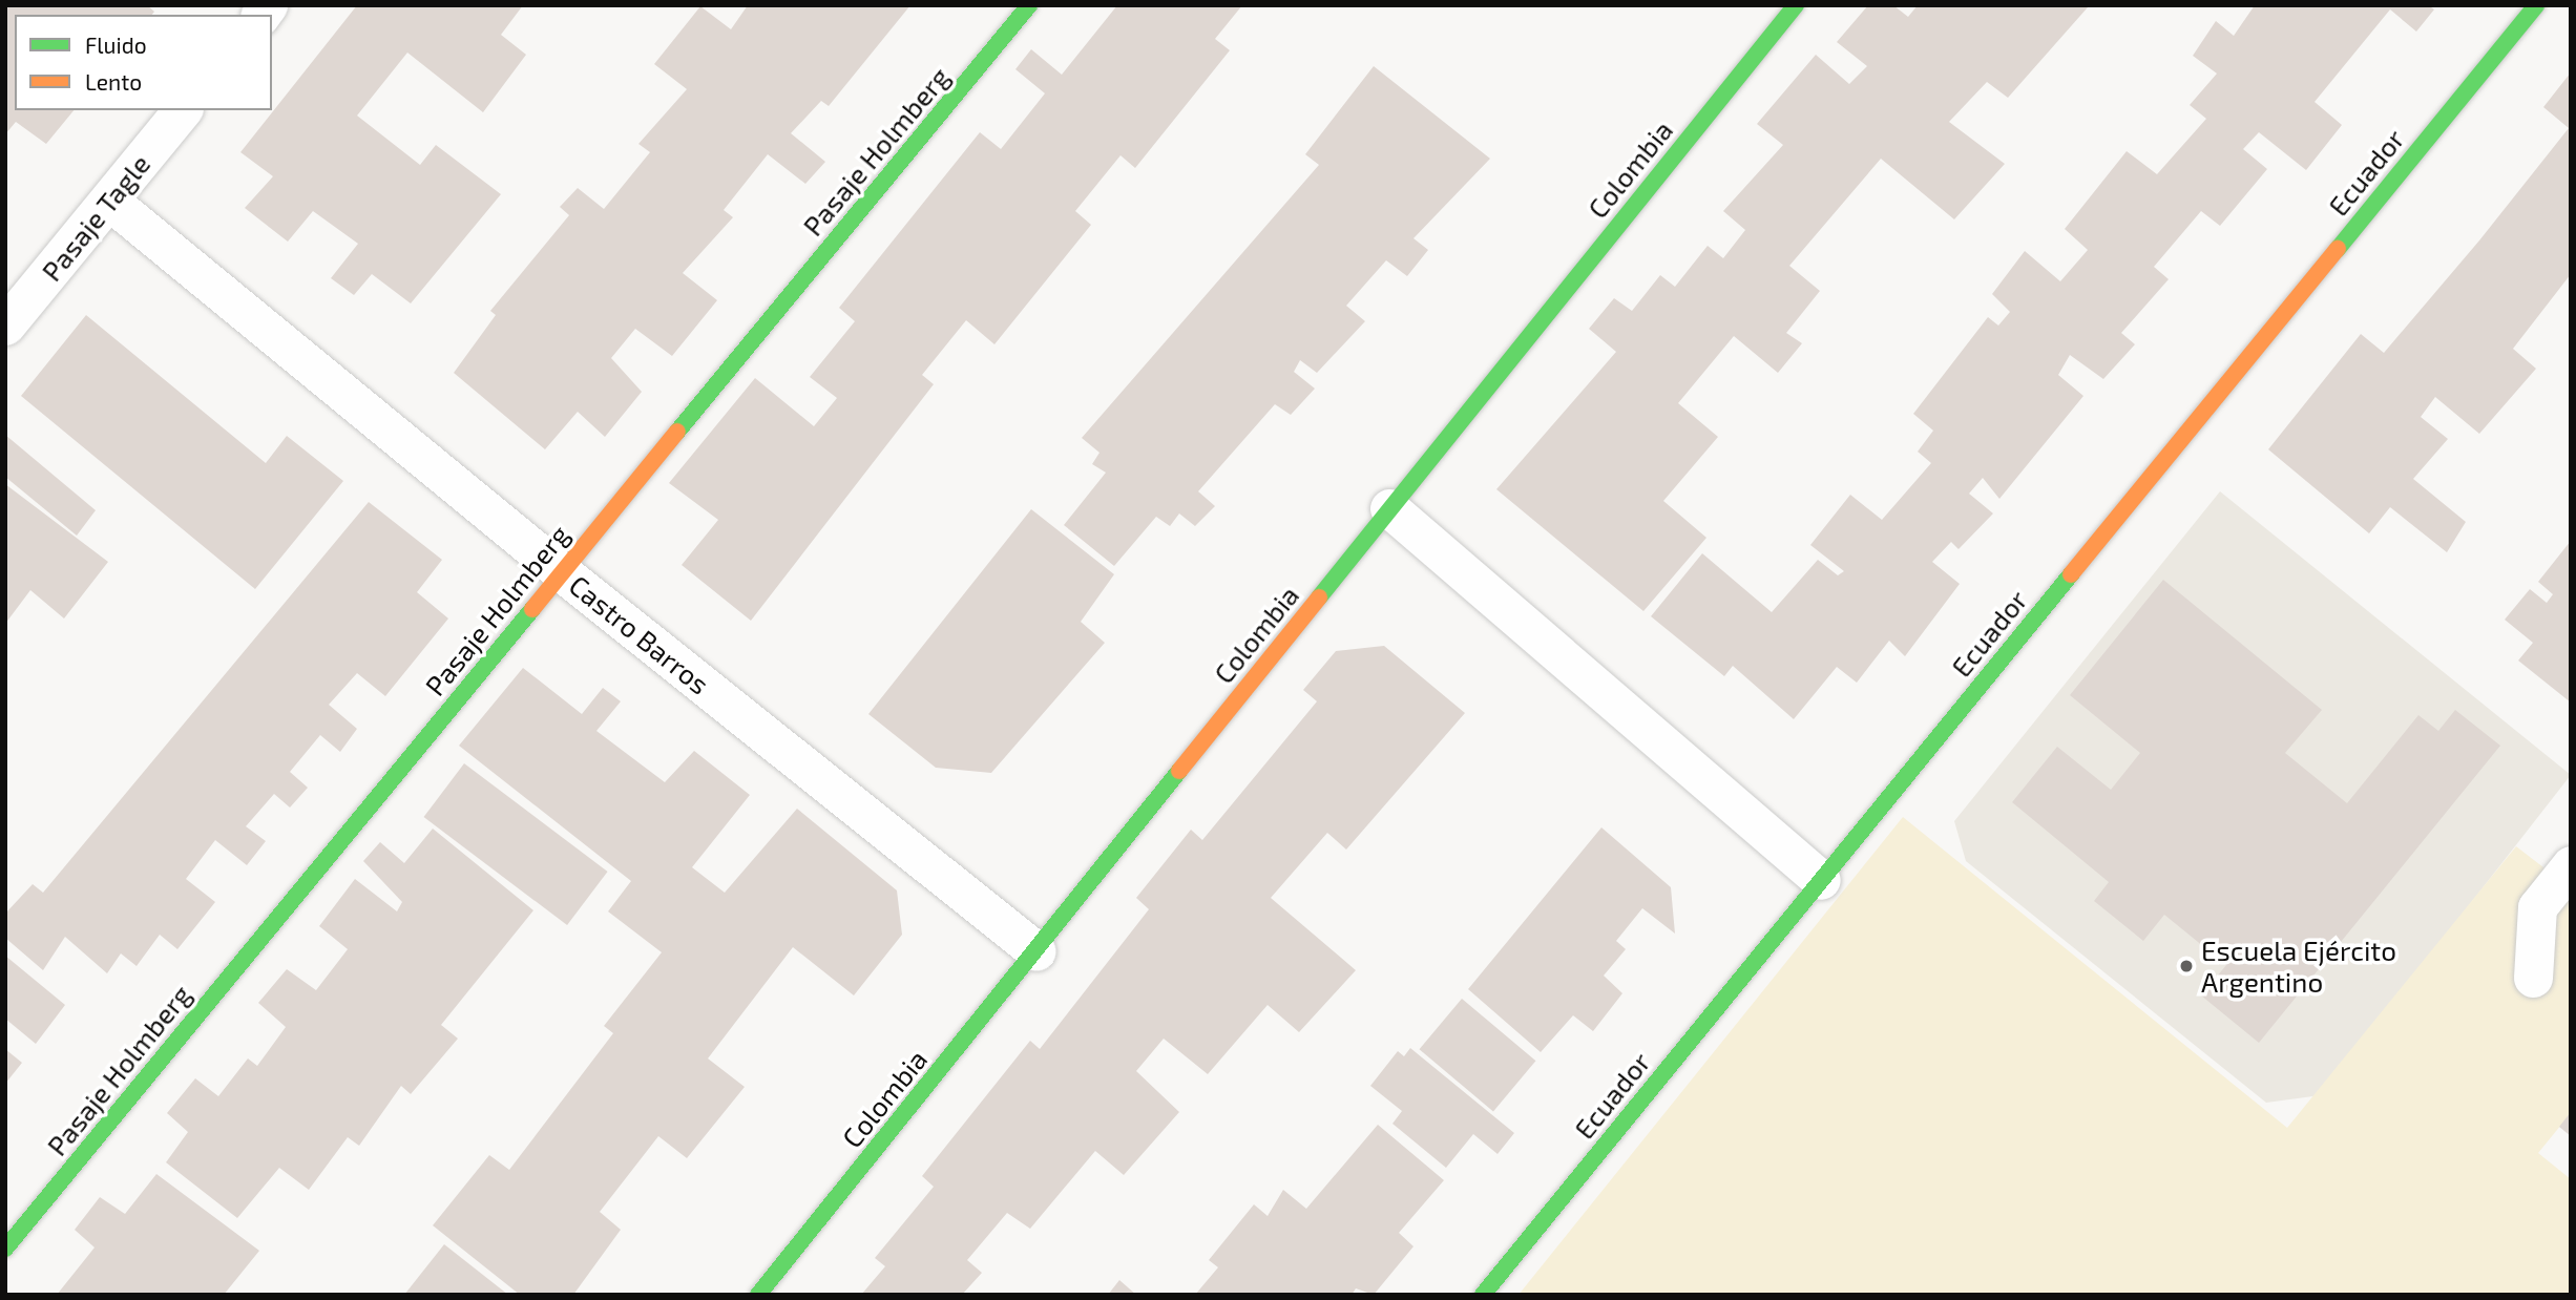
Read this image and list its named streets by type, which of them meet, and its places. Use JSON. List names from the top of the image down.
{
  "streets": {
    "street": [
      "Pasaje Holmberg",
      "Colombia",
      "Ecuador",
      "Pasaje Tagle",
      "Castro Barros"
    ]
  },
  "crossings": [
    ["Pasaje Holmberg", "Castro Barros"],
    ["Colombia", "Castro Barros"],
    ["Pasaje Tagle", "Castro Barros"]
  ],
  "places": ["Escuela Ejército Argentino"],
  "legend": ["Fluido", "Lento"]
}
